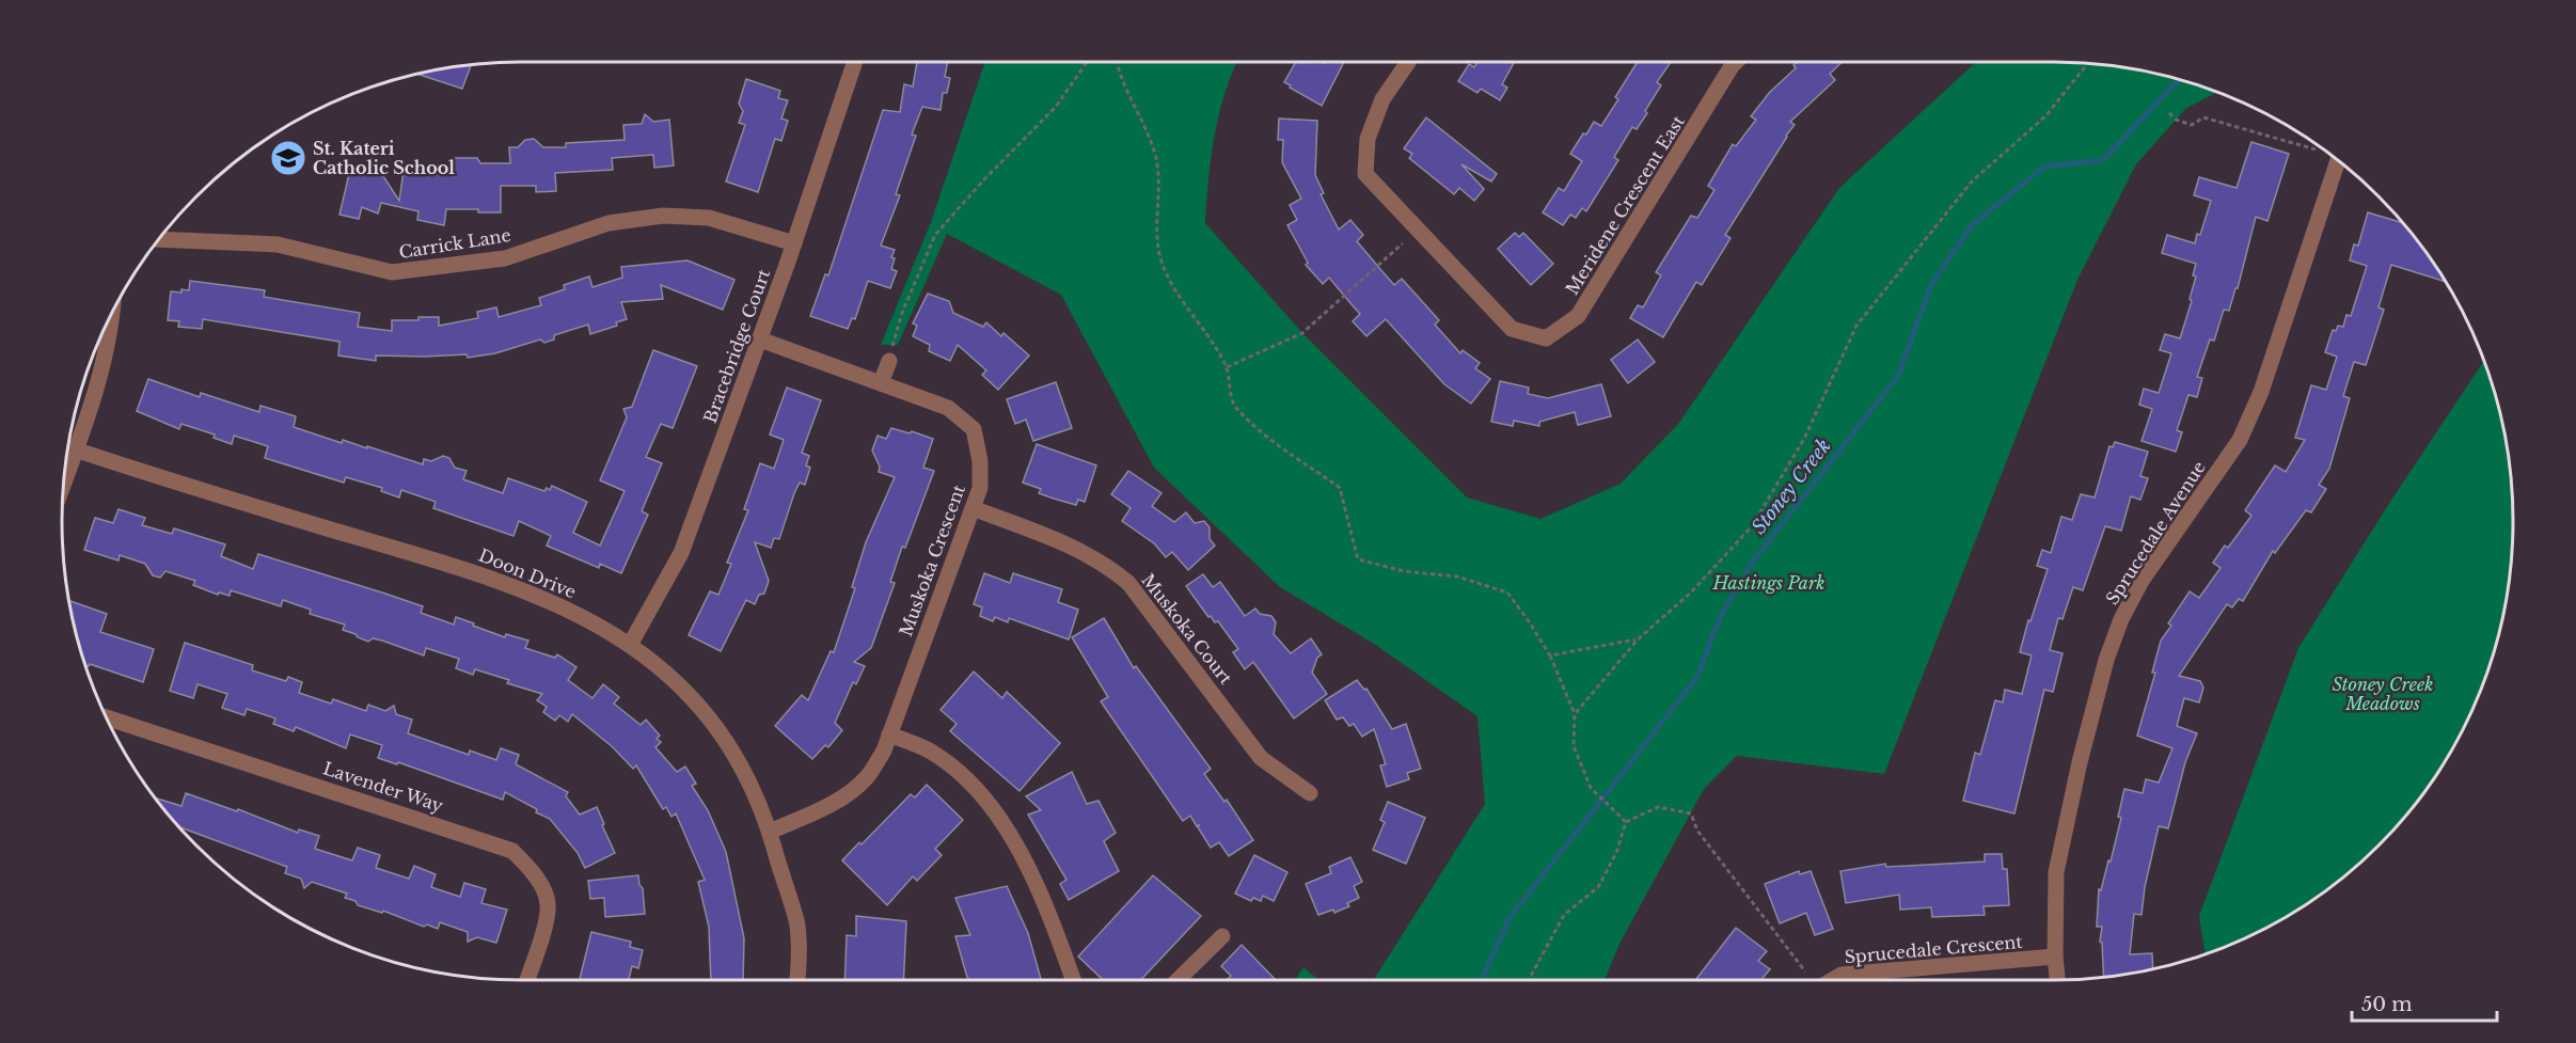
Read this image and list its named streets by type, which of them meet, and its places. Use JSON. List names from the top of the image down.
{
  "streets": {
    "street": [
      "Meridene Crescent East",
      "Carrick Lane",
      "Bracebridge Court",
      "Sprucedale Avenue",
      "Muskoka Crescent",
      "Doon Drive",
      "Muskoka Court",
      "Lavender Way",
      "Sprucedale Crescent"
    ]
  },
  "crossings": [
    ["Carrick Lane", "Bracebridge Court"],
    ["Bracebridge Court", "Muskoka Crescent"],
    ["Bracebridge Court", "Doon Drive"],
    ["Sprucedale Avenue", "Sprucedale Crescent"],
    ["Muskoka Crescent", "Doon Drive"],
    ["Muskoka Crescent", "Muskoka Court"]
  ],
  "water": ["Stoney Creek"],
  "parks": ["Hastings Park", "Stoney Creek Meadows"],
  "places": {
    "school or university": ["St. Kateri Catholic School"]
  },
  "scale_bar": "50 m"
}
